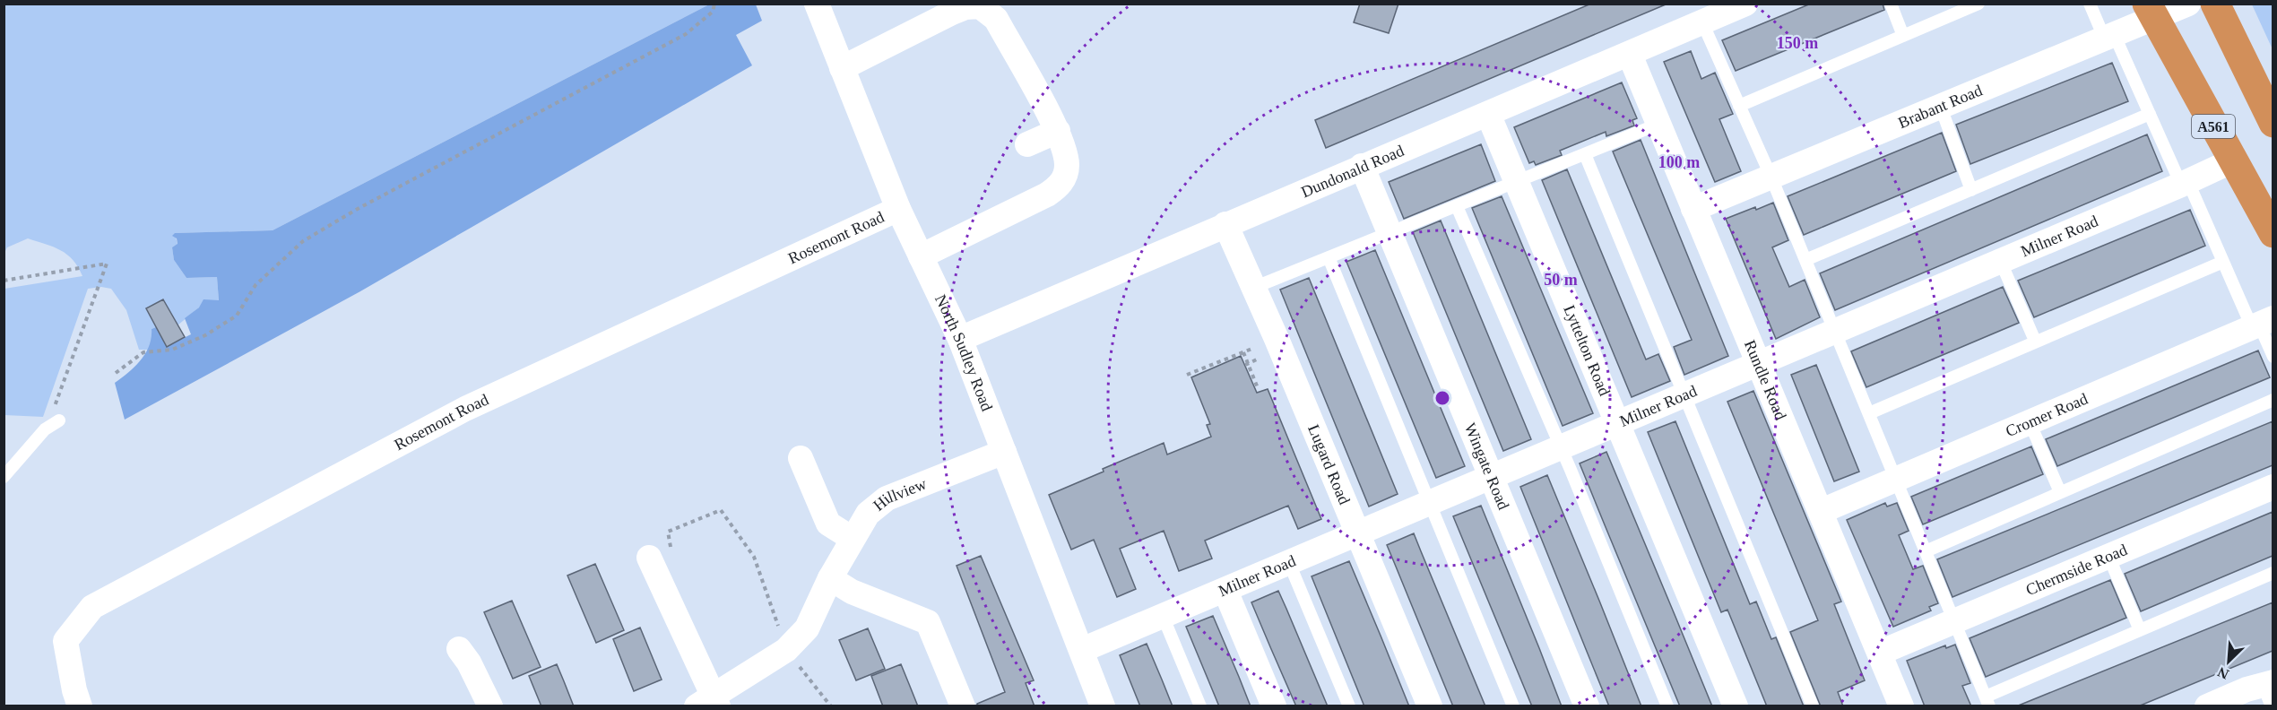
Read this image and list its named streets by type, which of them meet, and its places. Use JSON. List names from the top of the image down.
{
  "streets": {
    "highway": ["A561"],
    "street": [
      "Brabant Road",
      "Dundonald Road",
      "Milner Road",
      "Rosemont Road",
      "Lyttelton Road",
      "North Sudley Road",
      "Rundle Road",
      "Cromer Road",
      "Lugard Road",
      "Wingate Road",
      "Hillview",
      "Chermside Road"
    ]
  },
  "crossings": [
    ["Brabant Road", "A561"],
    ["Brabant Road", "Rundle Road"],
    ["A561", "Milner Road"],
    ["Dundonald Road", "Lyttelton Road"],
    ["Dundonald Road", "North Sudley Road"],
    ["Dundonald Road", "Rundle Road"],
    ["Dundonald Road", "Lugard Road"],
    ["Dundonald Road", "Wingate Road"],
    ["Milner Road", "Lyttelton Road"],
    ["Milner Road", "North Sudley Road"],
    ["Milner Road", "Rundle Road"],
    ["Milner Road", "Lugard Road"],
    ["Milner Road", "Wingate Road"],
    ["Rosemont Road", "North Sudley Road"],
    ["North Sudley Road", "Hillview"],
    ["Rundle Road", "Cromer Road"],
    ["Rundle Road", "Chermside Road"]
  ],
  "north": "bottom left",
  "rings": ["150 m", "100 m", "50 m"]
}
